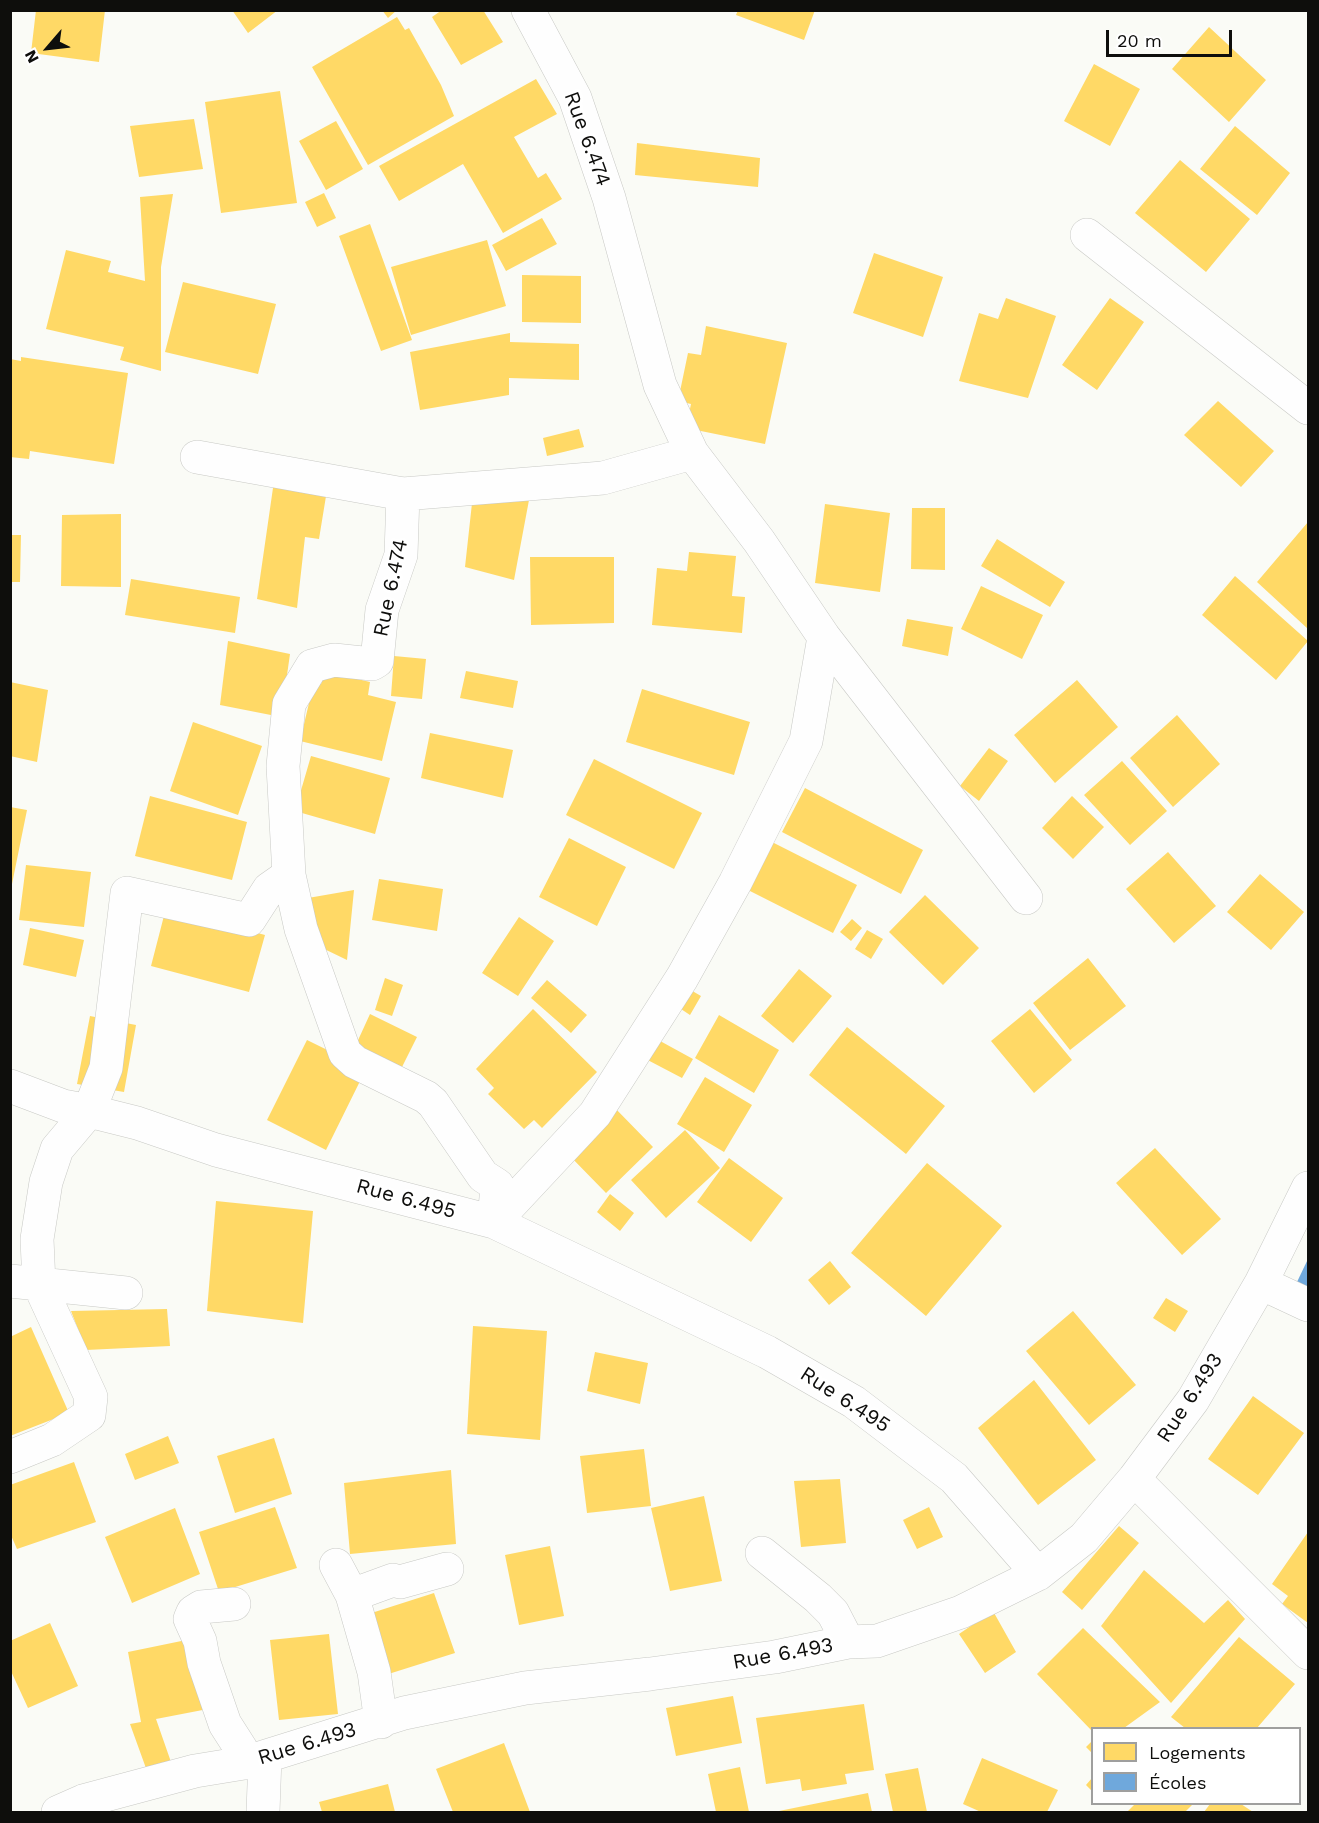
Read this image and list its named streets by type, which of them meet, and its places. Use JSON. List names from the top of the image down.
{
  "streets": {
    "street": ["Rue 6.474", "Rue 6.495", "Rue 6.493"]
  },
  "crossings": [
    ["Rue 6.474", "Rue 6.495"],
    ["Rue 6.495", "Rue 6.493"]
  ],
  "legend": ["Logements", "Écoles"],
  "scale_bar": "20 m",
  "north": "bottom left"
}
